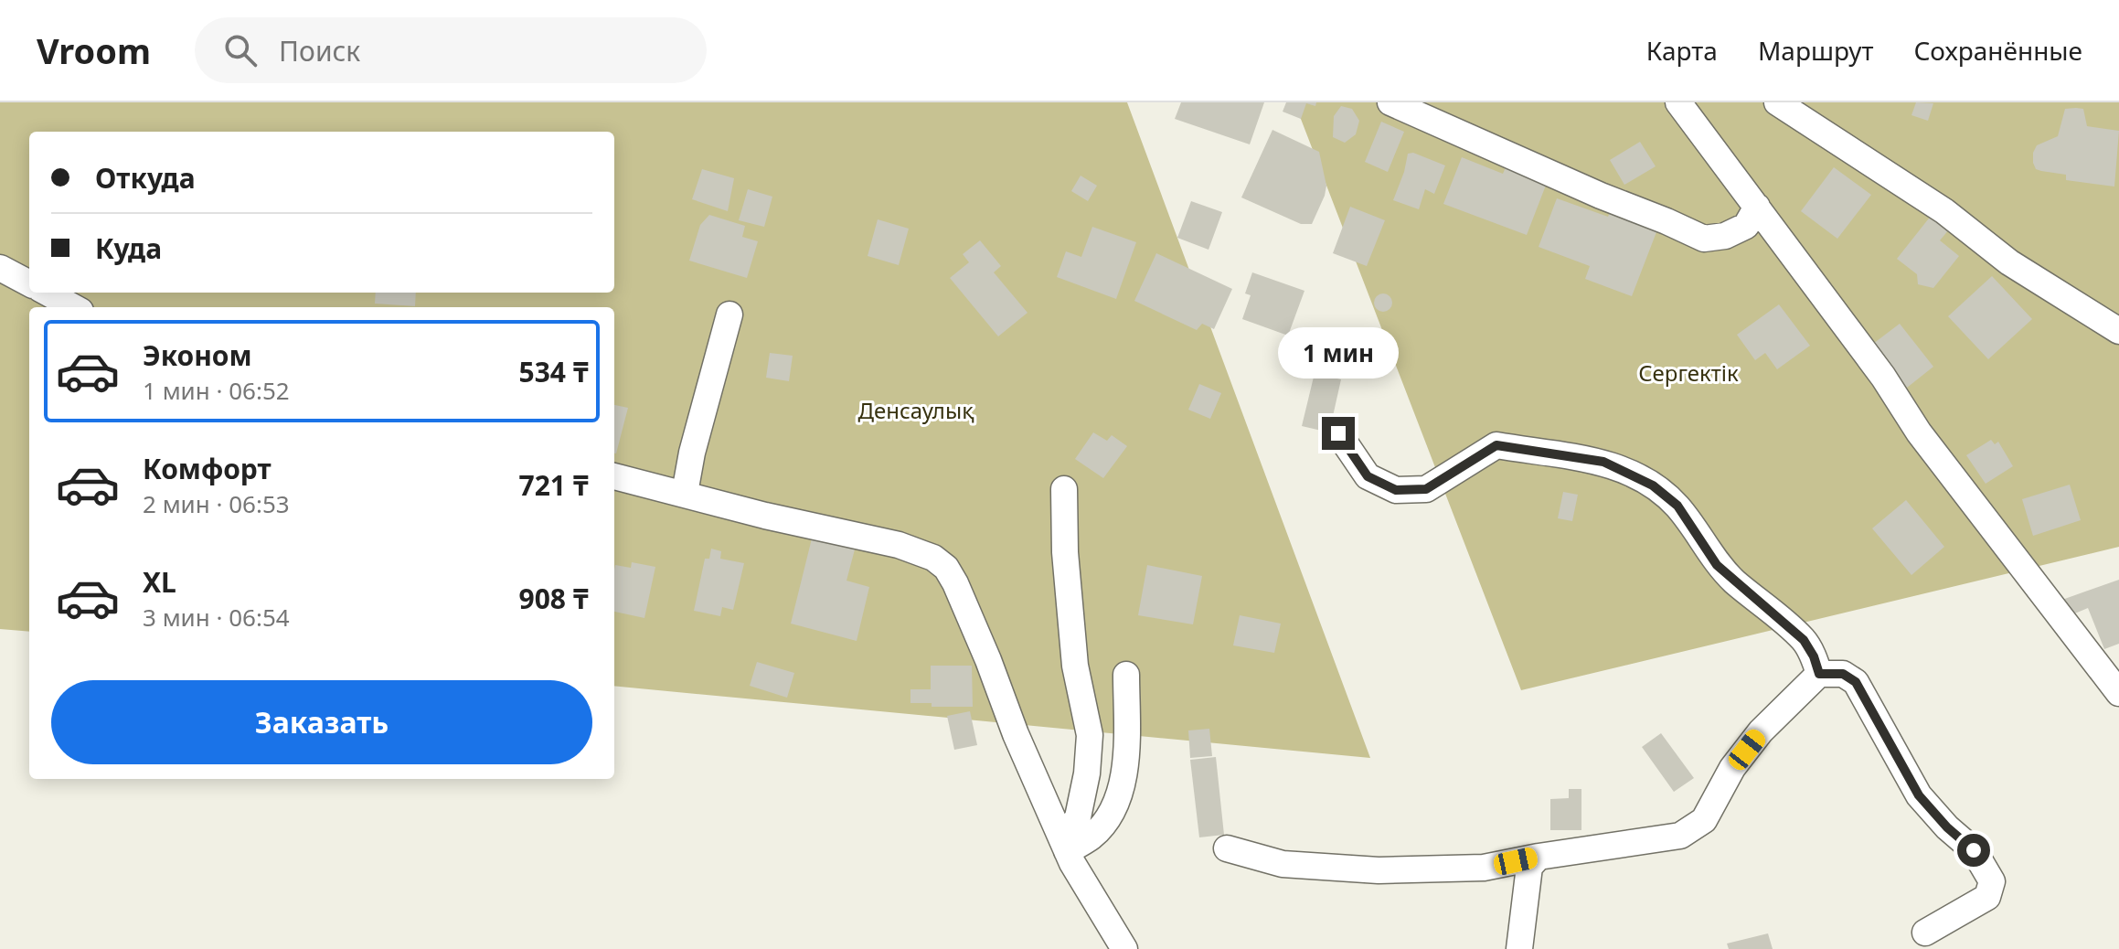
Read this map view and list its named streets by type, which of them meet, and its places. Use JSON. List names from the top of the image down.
{
  "parks": ["Сергектік", "Денсаулық"],
  "page": {
    "header": "Vroom",
    "search": "Поиск",
    "nav": ["Карта", "Маршрут", "Сохранённые"],
    "banner": ["Откуда", "Куда"],
    "list": [
      {
        "name": "Эконом",
        "note": "1 мин · 06:52",
        "value": "534 ₸"
      },
      {
        "name": "Комфорт",
        "note": "2 мин · 06:53",
        "value": "721 ₸"
      },
      {
        "name": "XL",
        "note": "3 мин · 06:54",
        "value": "908 ₸"
      }
    ],
    "bubble": "1 мин",
    "buttons": "Заказать"
  }
}
